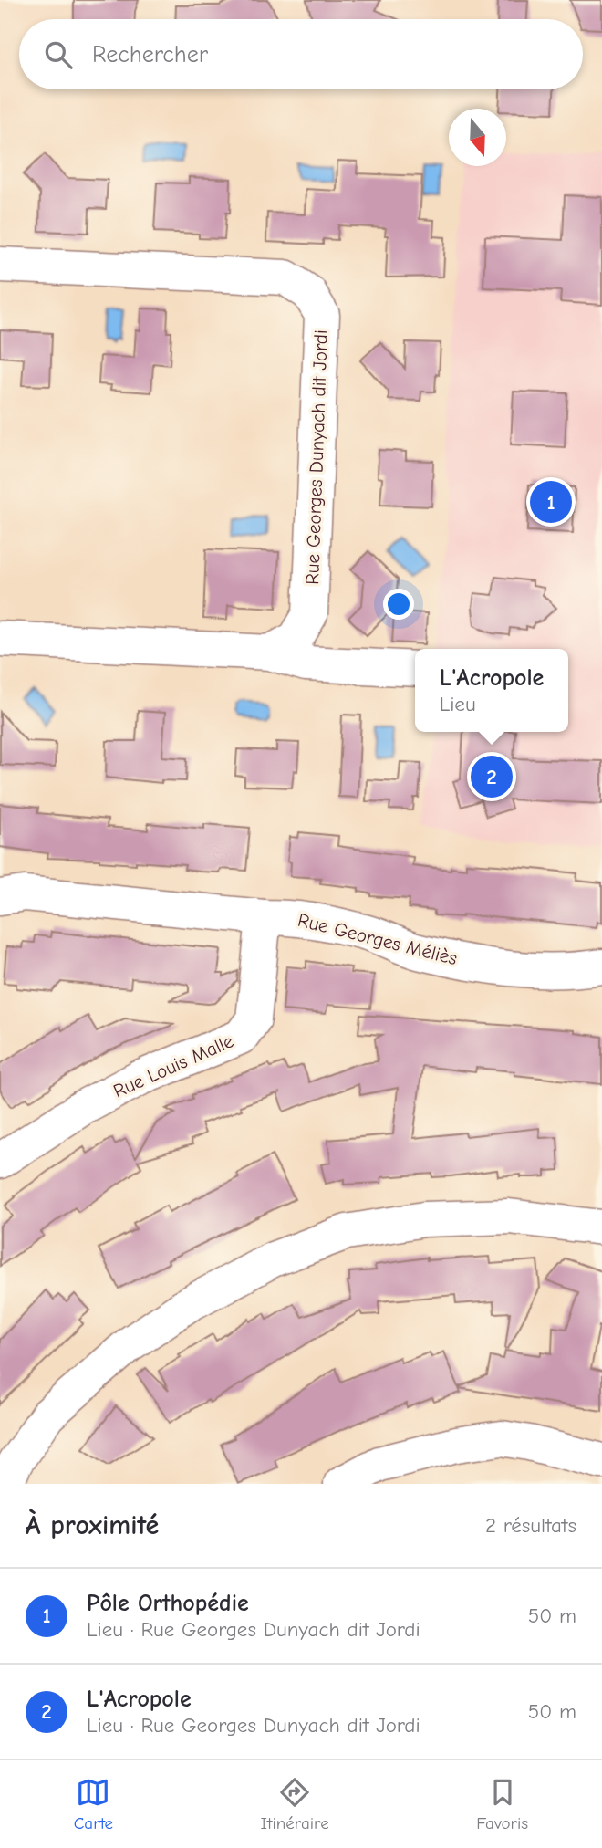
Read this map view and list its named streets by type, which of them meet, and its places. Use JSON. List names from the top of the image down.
{
  "streets": {
    "street": ["Rue Georges Dunyach dit Jordi", "Rue Georges Méliès", "Rue Louis Malle"]
  },
  "crossings": [
    ["Rue Georges Méliès", "Rue Louis Malle"]
  ],
  "north": "bottom",
  "page": {
    "search": "Rechercher",
    "pins": ["1", "2"],
    "popup": ["L'Acropole", "Lieu"],
    "heading": ["À proximité", "2 résultats"],
    "list": [
      {
        "mark": "1",
        "name": "Pôle Orthopédie",
        "note": "Lieu · Rue Georges Dunyach dit Jordi",
        "value": "50 m"
      },
      {
        "mark": "2",
        "name": "L'Acropole",
        "note": "Lieu · Rue Georges Dunyach dit Jordi",
        "value": "50 m"
      }
    ],
    "nav": ["Carte", "Itinéraire", "Favoris"]
  }
}
